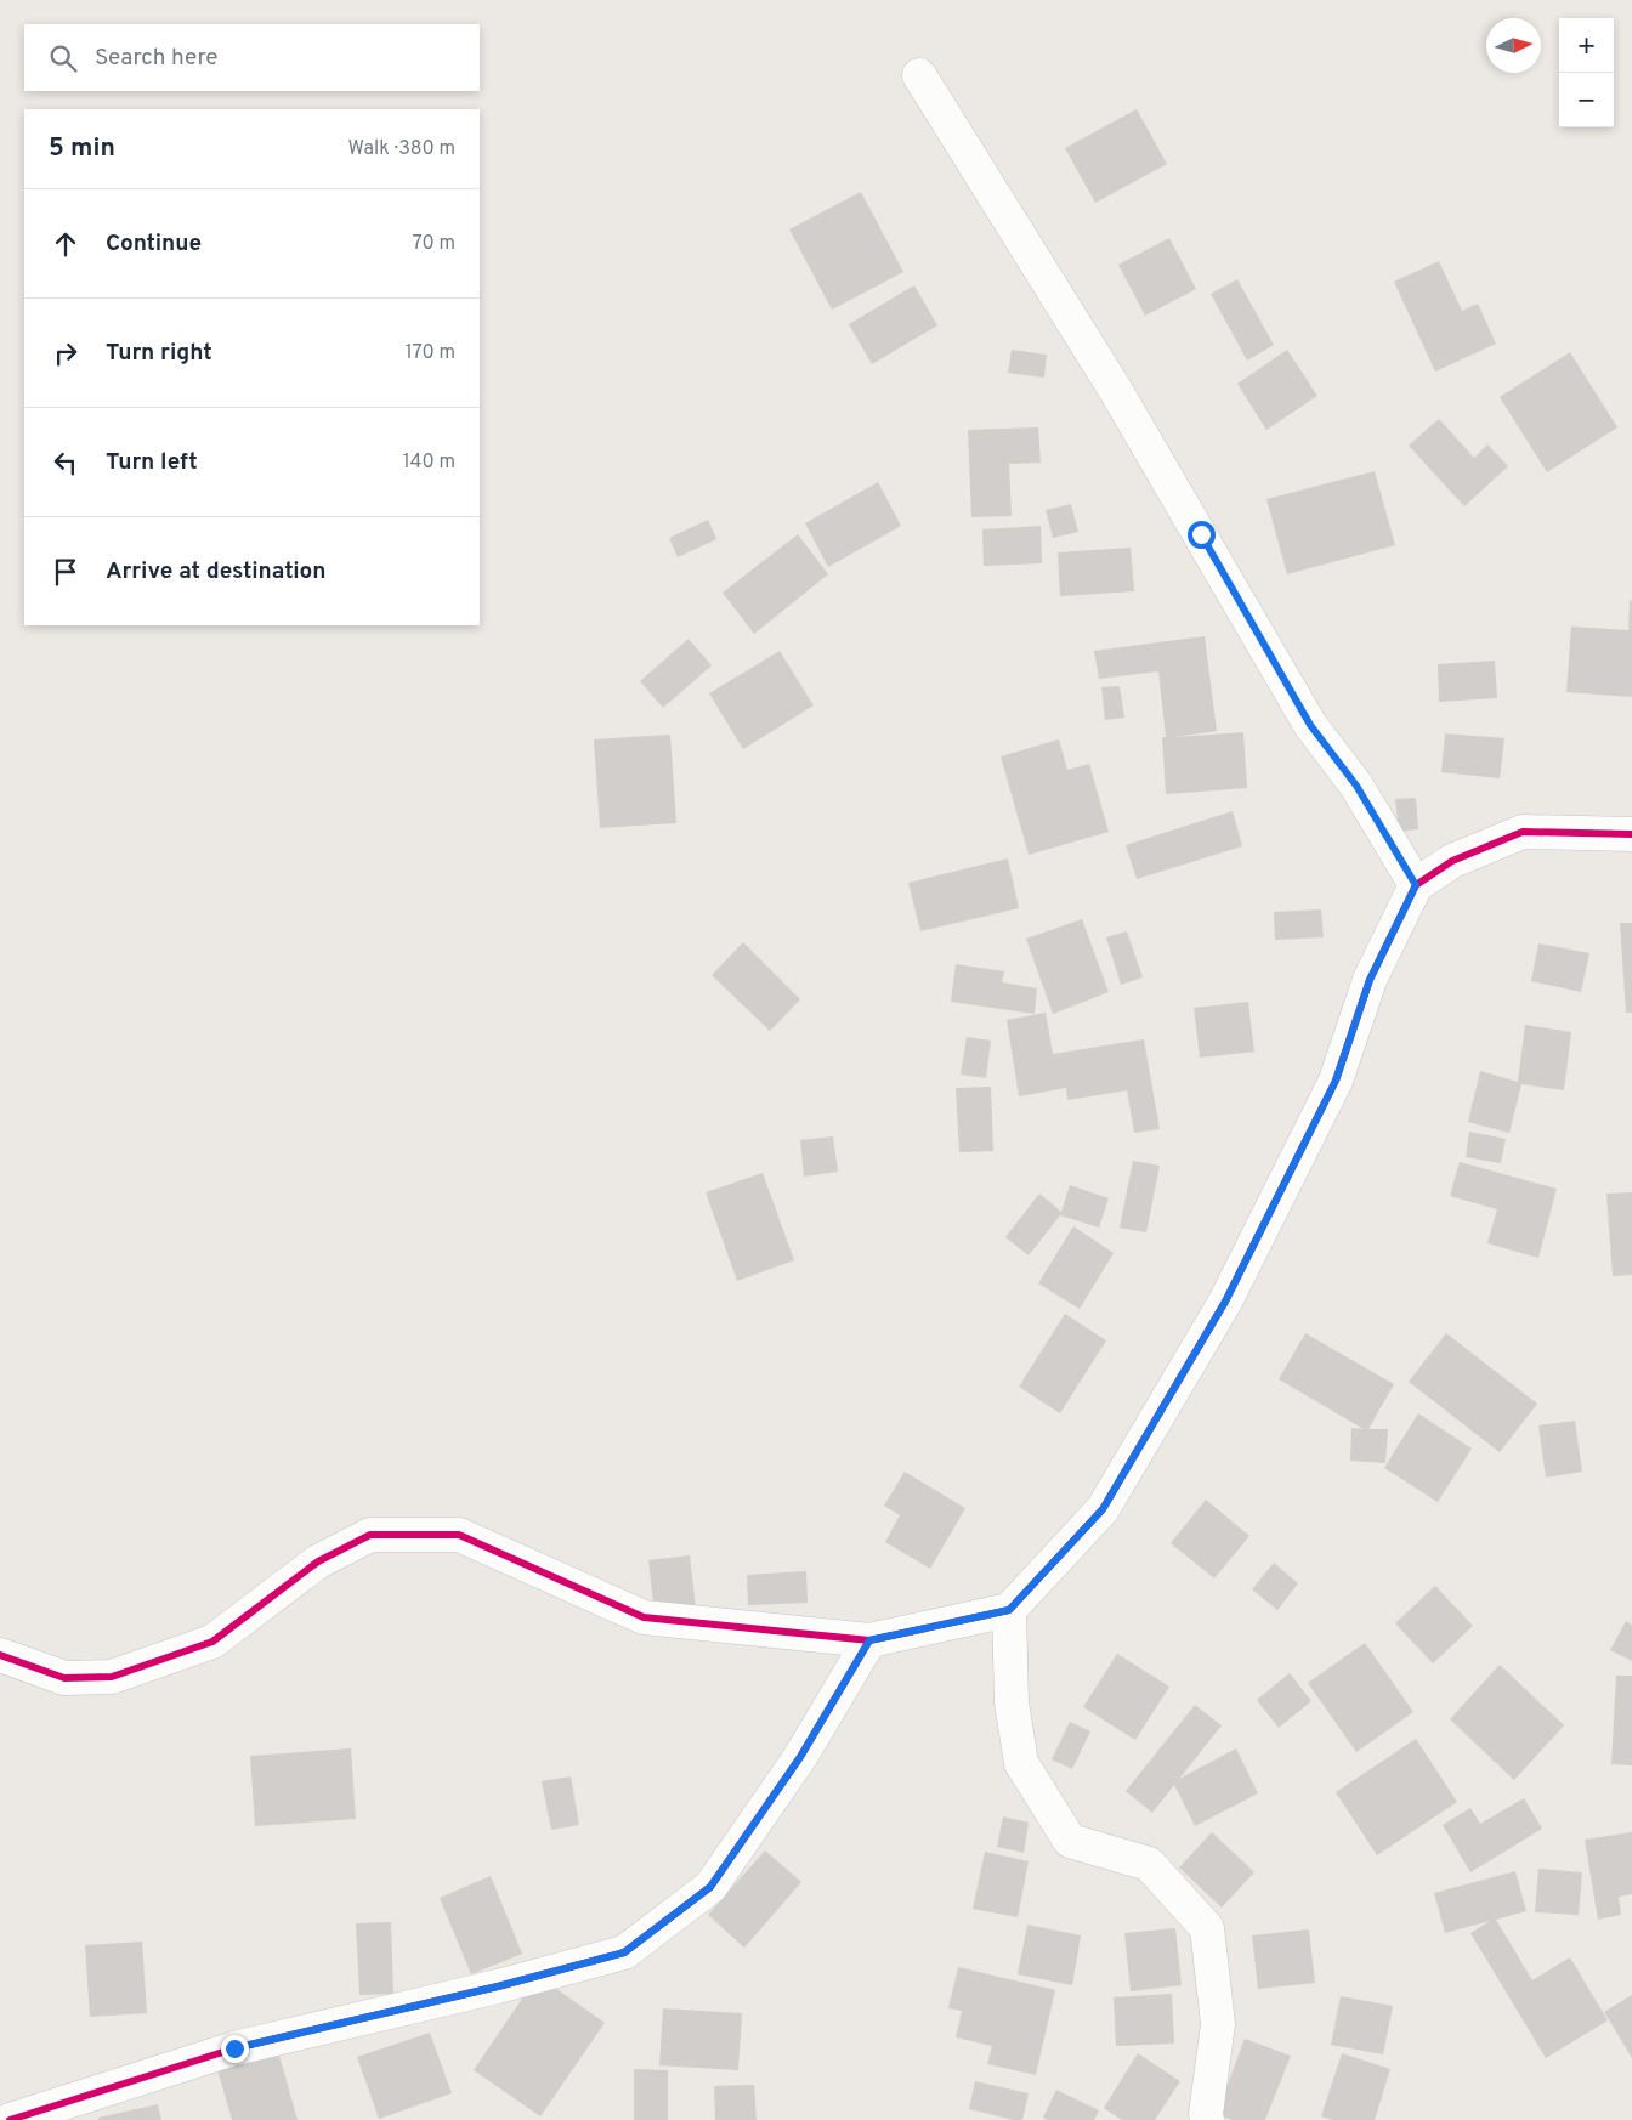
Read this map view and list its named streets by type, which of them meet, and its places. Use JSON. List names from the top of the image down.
{
  "north": "right",
  "page": {
    "map_buttons": ["+", "−"],
    "search": "Search here",
    "heading": ["5 min", "Walk · 380 m"],
    "list": [
      ["Continue", "70 m"],
      ["Turn right", "170 m"],
      ["Turn left", "140 m"],
      "Arrive at destination"
    ]
  }
}
